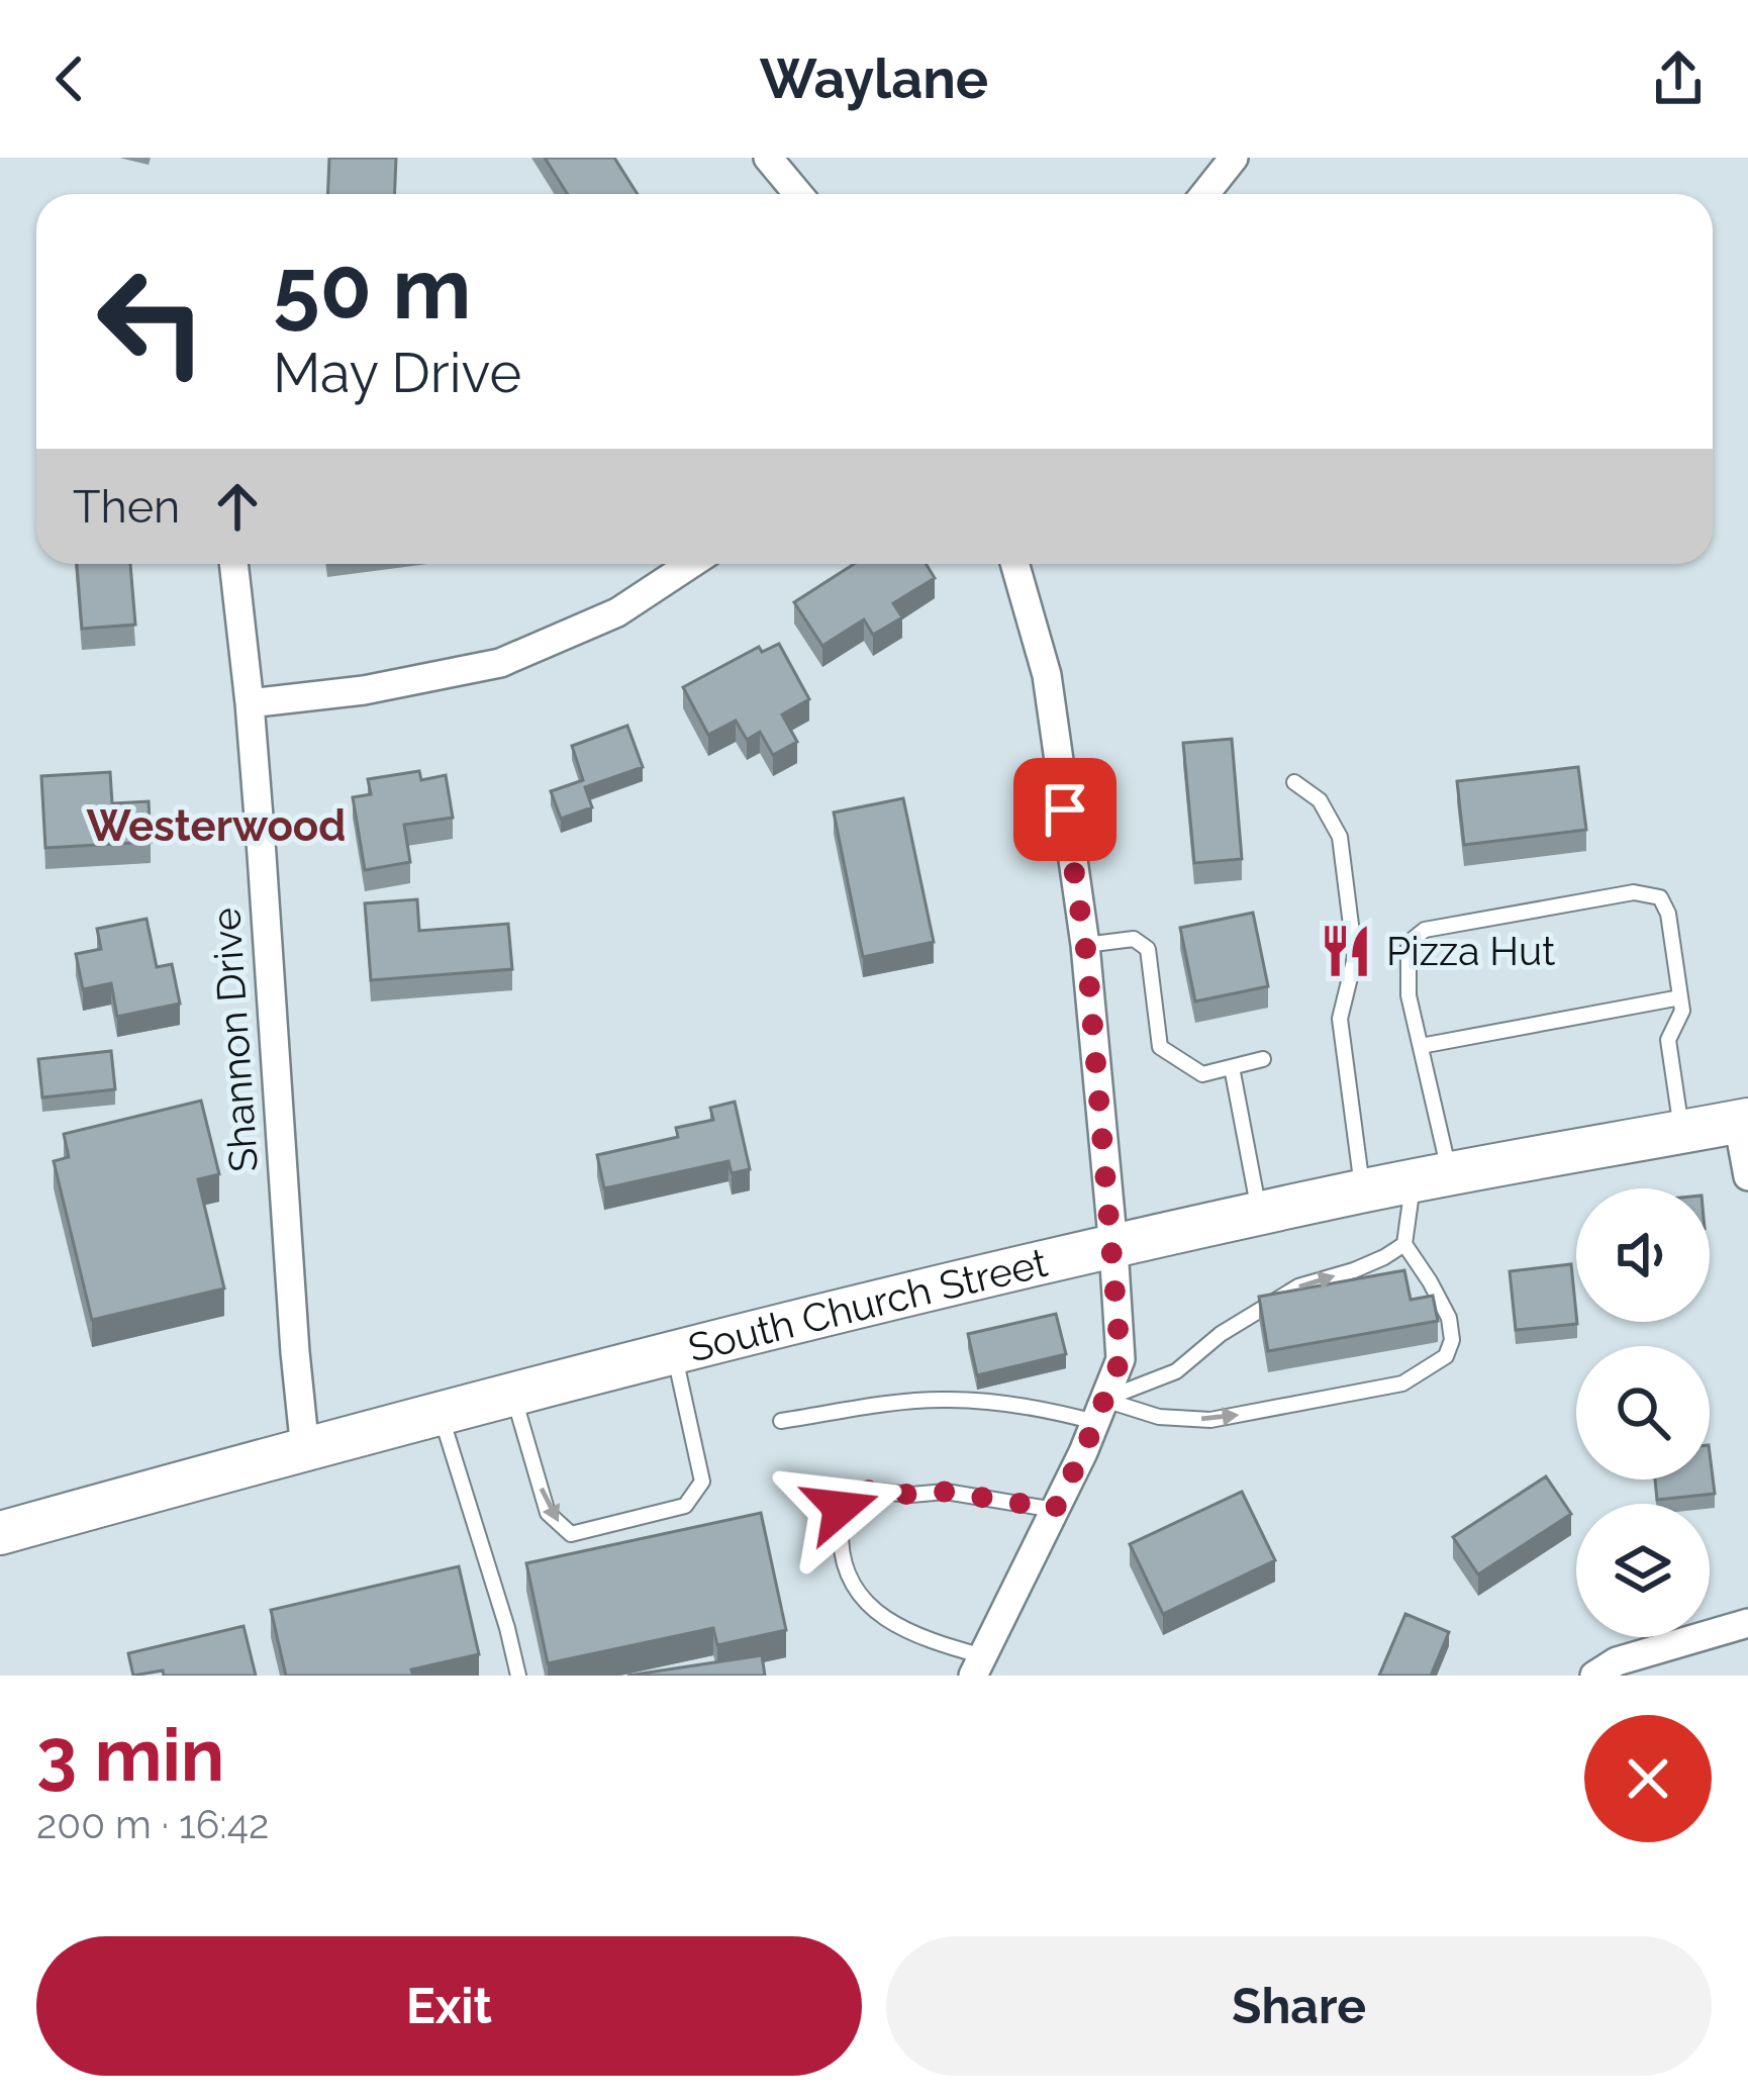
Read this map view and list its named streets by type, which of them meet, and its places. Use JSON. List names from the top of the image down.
{
  "streets": {
    "main road": ["South Church Street"],
    "street": ["Shannon Drive"]
  },
  "crossings": [
    ["Shannon Drive", "South Church Street"]
  ],
  "districts": ["Westerwood"],
  "places": {
    "restaurant": ["Pizza Hut"]
  },
  "page": {
    "header": "Waylane",
    "turn": ["50 m", "May Drive"],
    "then": "Then",
    "heading": ["3 min", "200 m · 16:42"],
    "buttons": ["Exit", "Share"]
  }
}
